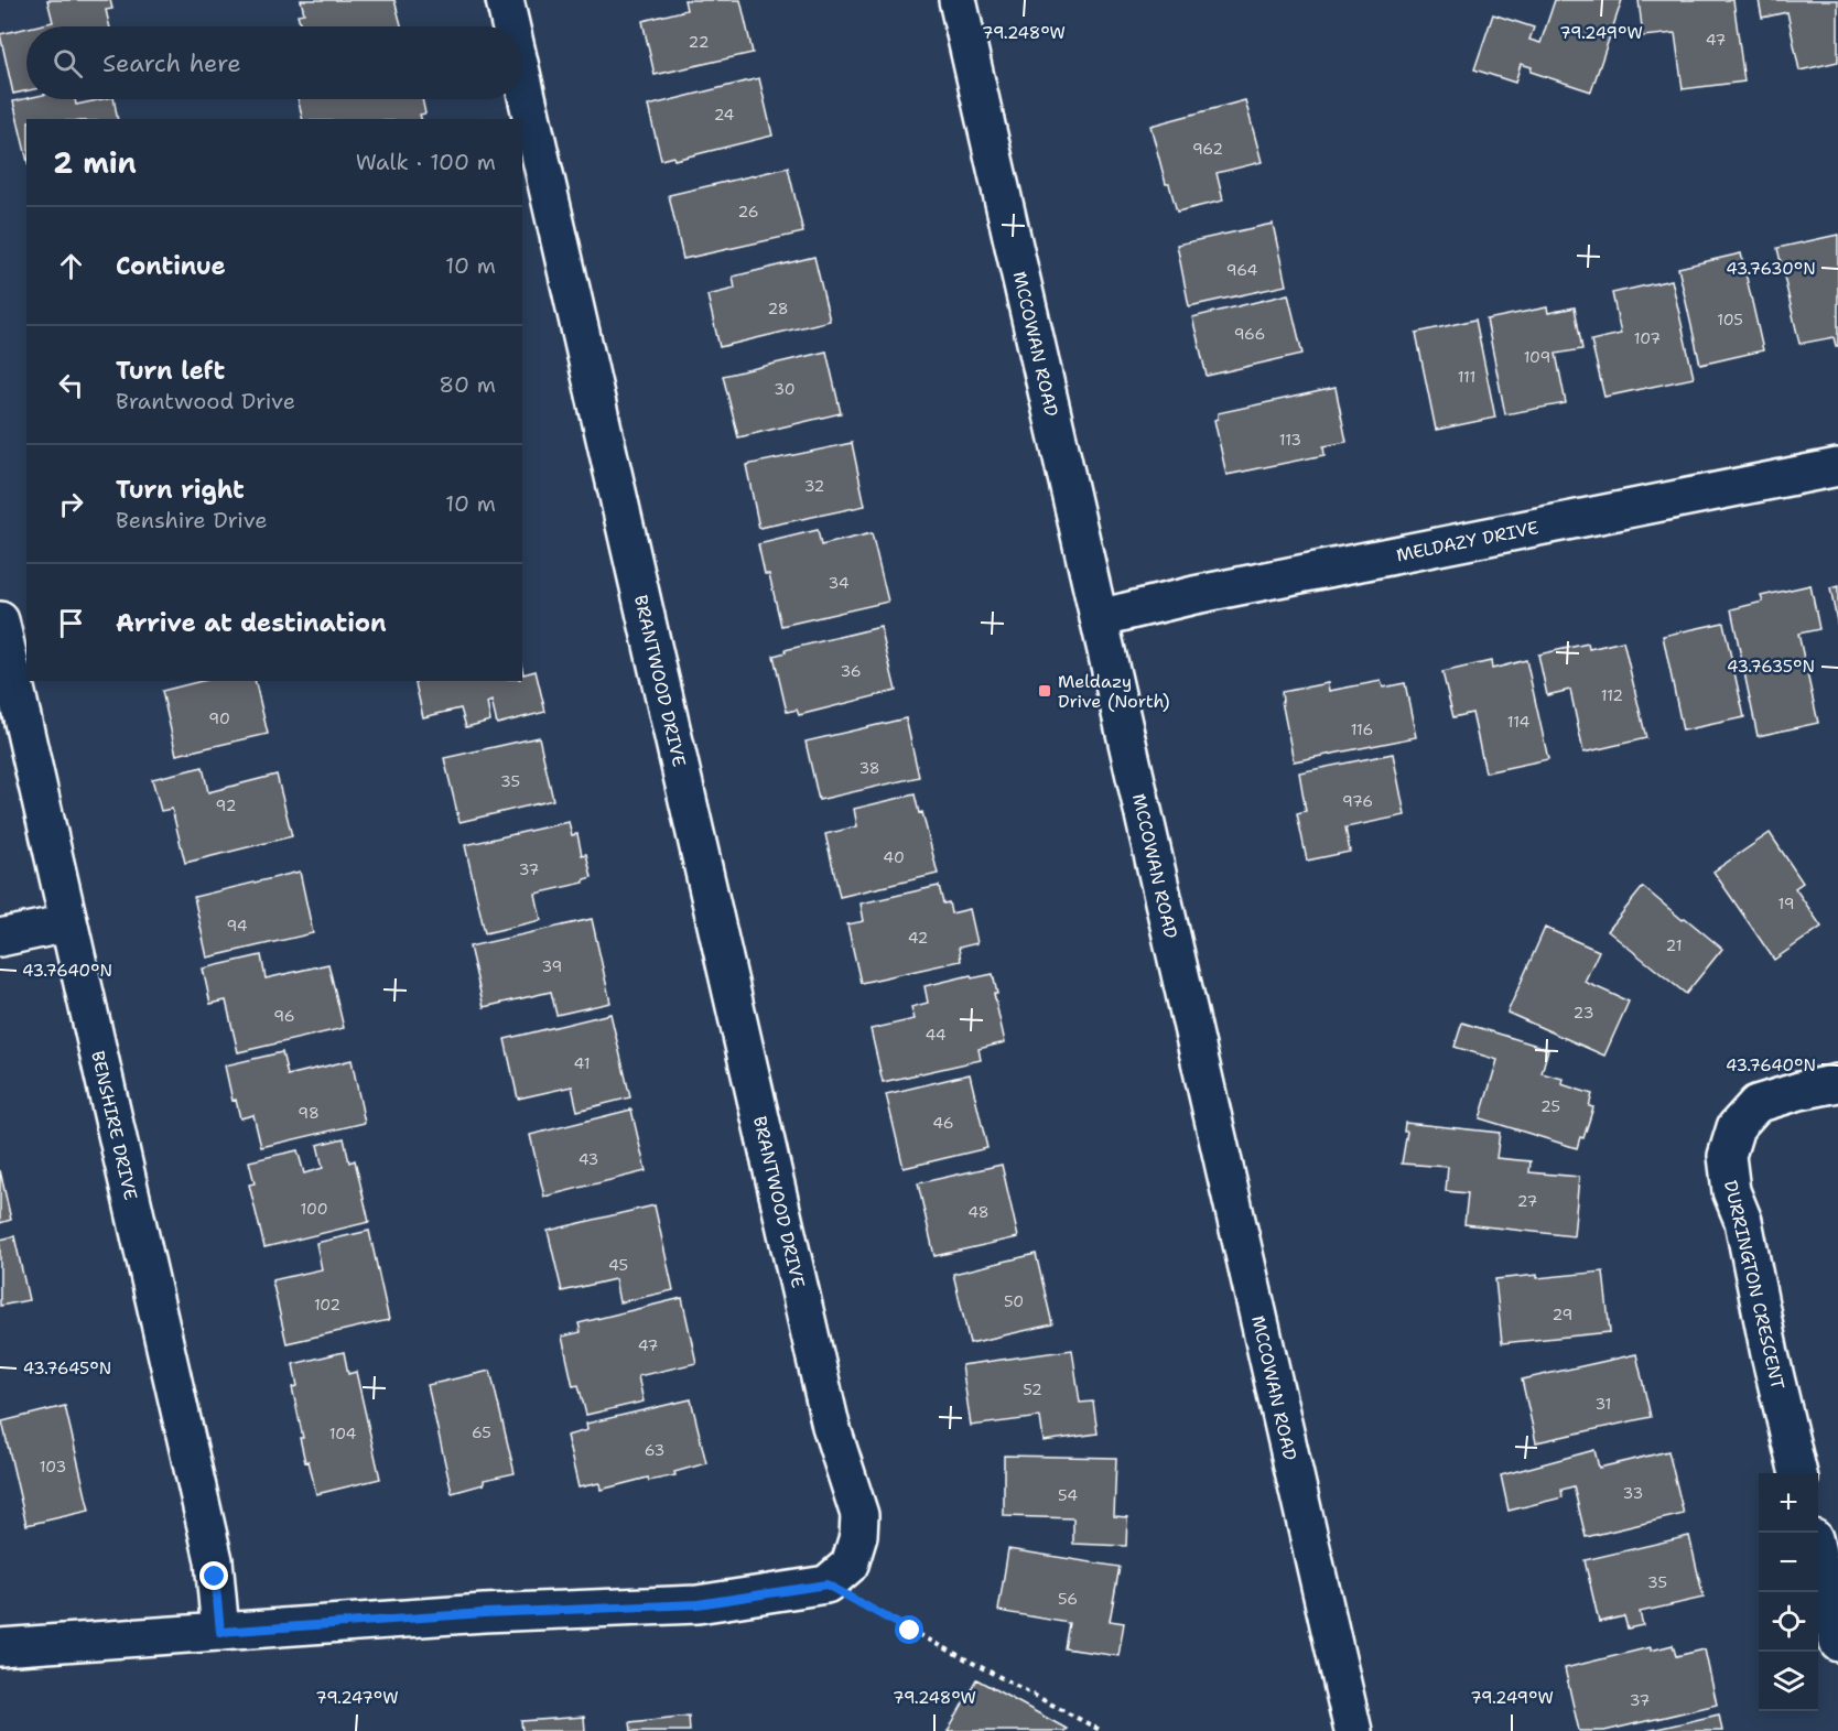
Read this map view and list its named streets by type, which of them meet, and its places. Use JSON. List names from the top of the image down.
{
  "streets": {
    "street": [
      "MCCOWAN ROAD",
      "MELDAZY DRIVE",
      "BRANTWOOD DRIVE",
      "BENSHIRE DRIVE",
      "DURRINGTON CRESCENT"
    ]
  },
  "crossings": [
    ["MCCOWAN ROAD", "MELDAZY DRIVE"]
  ],
  "places": {
    "transit": ["Meldazy Drive (North)"]
  },
  "house_numbers": [
    "47",
    "22",
    "24",
    "962",
    "26",
    "964",
    "28",
    "105",
    "966",
    "107",
    "109",
    "111",
    "30",
    "113",
    "32",
    "34",
    "36",
    "112",
    "90",
    "114",
    "116",
    "38",
    "35",
    "976",
    "92",
    "40",
    "37",
    "19",
    "94",
    "42",
    "21",
    "39",
    "23",
    "96",
    "44",
    "41",
    "25",
    "98",
    "46",
    "43",
    "27",
    "100",
    "48",
    "45",
    "50",
    "102",
    "29",
    "47",
    "52",
    "31",
    "65",
    "104",
    "63",
    "103",
    "33",
    "54",
    "35",
    "56",
    "37"
  ],
  "page": {
    "search": "Search here",
    "heading": ["2 min", "Walk · 100 m"],
    "list": [
      ["Continue", "10 m"],
      ["Turn left", "Brantwood Drive", "80 m"],
      ["Turn right", "Benshire Drive", "10 m"],
      "Arrive at destination"
    ],
    "map_buttons": ["+", "−"]
  },
  "coordinates": [
    "79.248°W",
    "79.249°W",
    "43.7630°N",
    "43.7635°N",
    "43.7640°N",
    "43.7645°N",
    "79.247°W"
  ]
}
